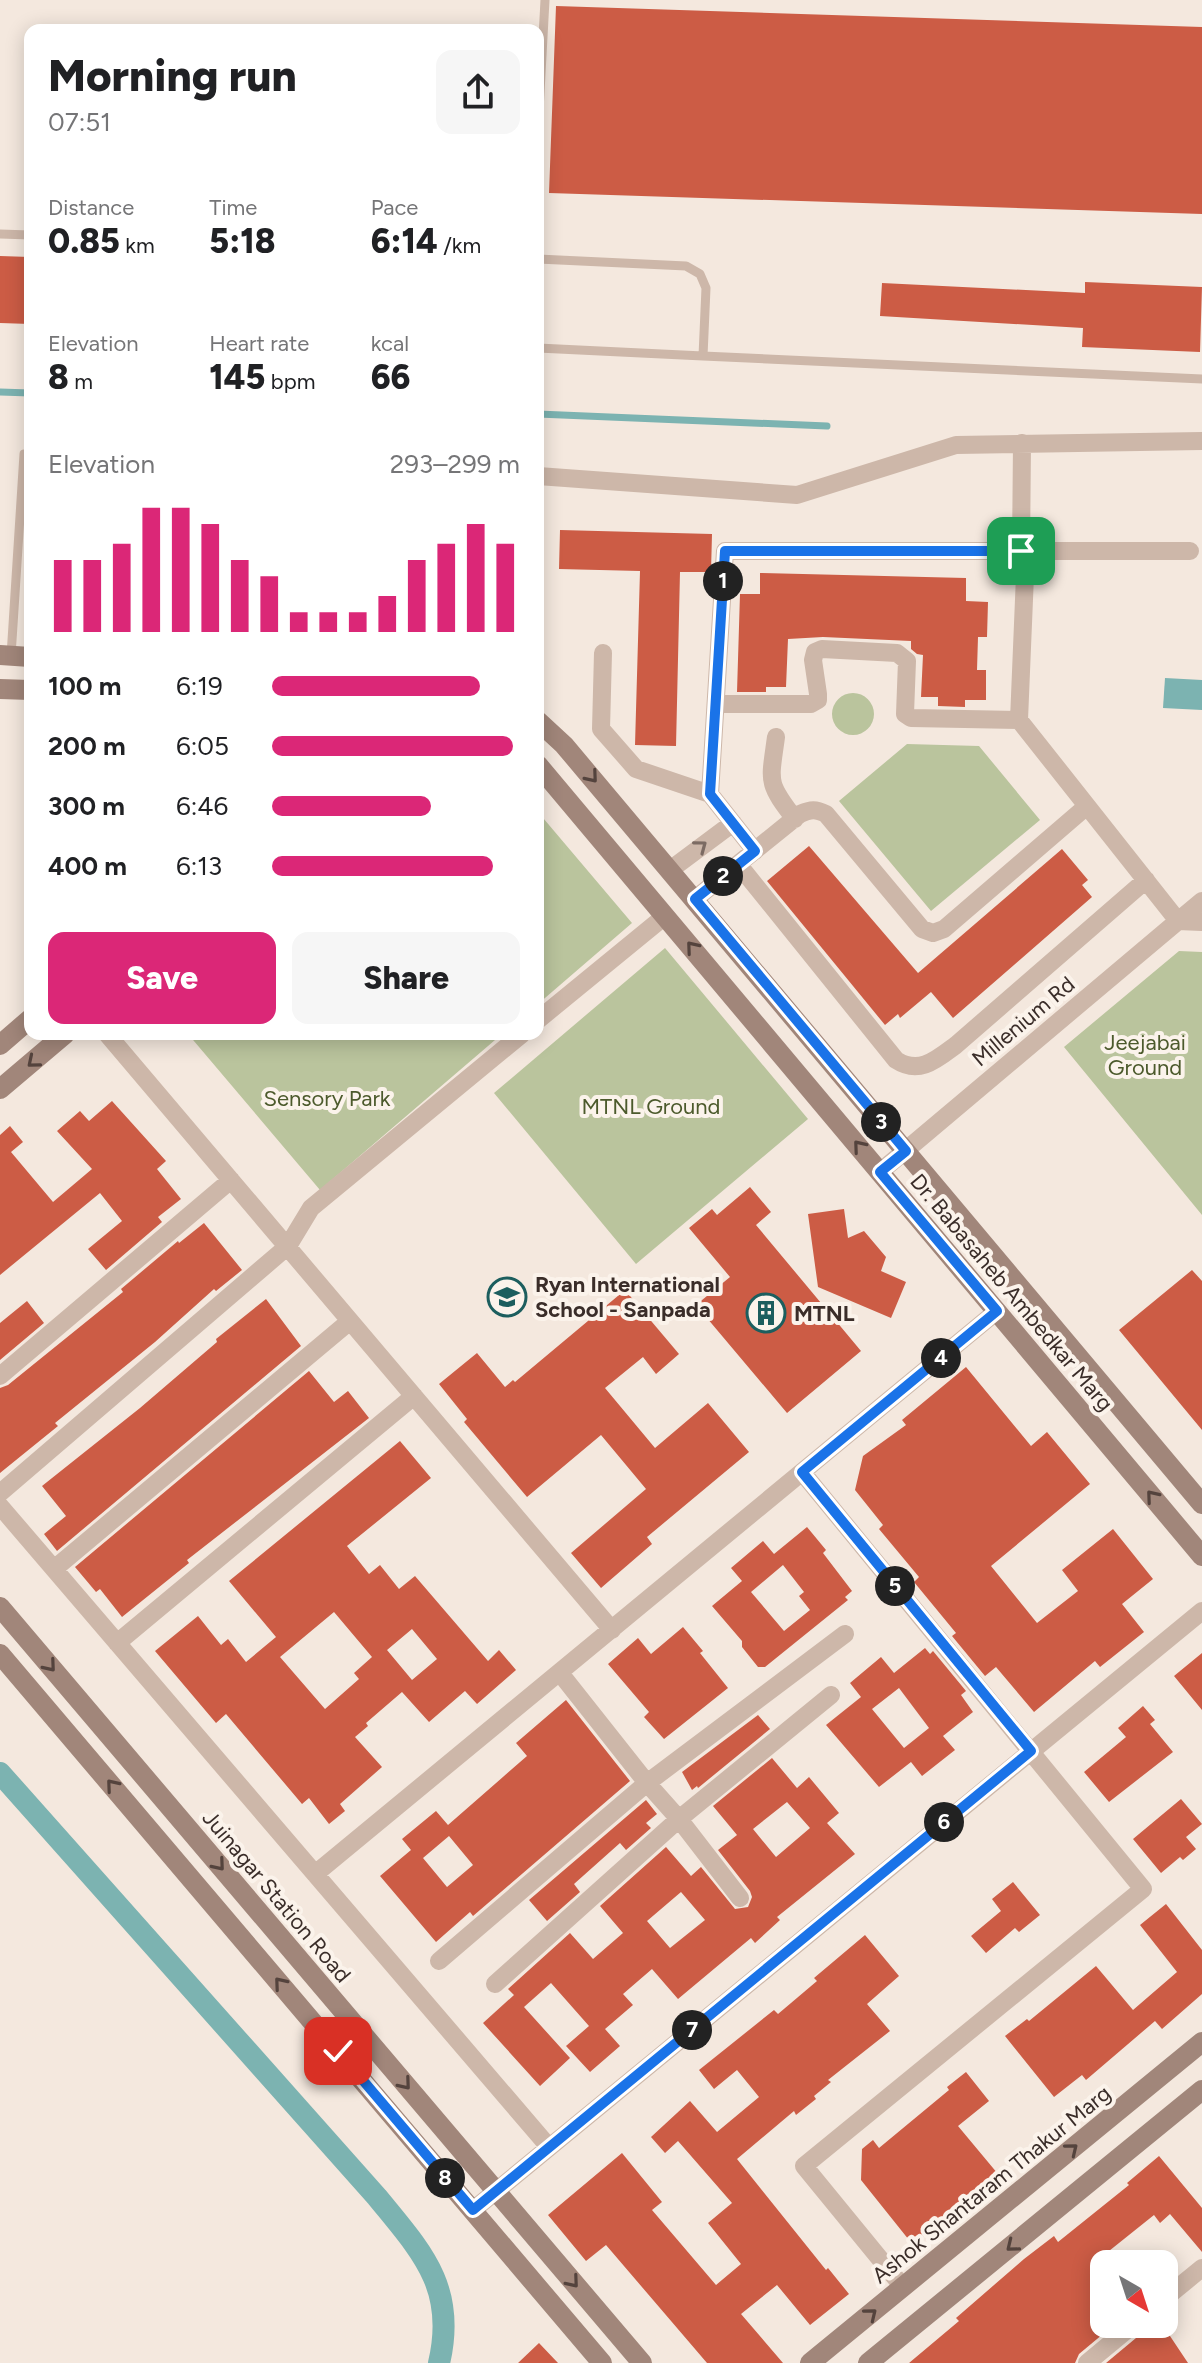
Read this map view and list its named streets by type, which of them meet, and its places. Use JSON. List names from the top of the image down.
{
  "streets": {
    "street": [
      "Millenium Rd",
      "Dr. Babasaheb Ambedkar Marg",
      "Juinagar Station Road",
      "Ashok Shantaram Thakur Marg"
    ]
  },
  "crossings": [
    ["Millenium Rd", "Dr. Babasaheb Ambedkar Marg"]
  ],
  "parks": ["Jeejabai Ground", "Sensory Park", "MTNL Ground"],
  "places": {
    "school or university": ["Ryan International School - Sanpada"],
    "building": ["MTNL"]
  },
  "north": "bottom right",
  "page": {
    "heading": ["Morning run", "07:51"],
    "stats": [
      ["Distance", "0.85 km"],
      ["Time", "5:18"],
      ["Pace", "6:14 /km"],
      ["Elevation", "8 m"],
      ["Heart rate", "145 bpm"],
      ["kcal", "66"]
    ],
    "chart": ["Elevation", "293–299 m"],
    "pins": [
      "1",
      "2",
      "3",
      "4",
      "5",
      "6",
      "7",
      "8"
    ],
    "list": [
      {
        "name": "100 m",
        "note": "6:19"
      },
      {
        "name": "200 m",
        "note": "6:05"
      },
      {
        "name": "300 m",
        "note": "6:46"
      },
      {
        "name": "400 m",
        "note": "6:13"
      }
    ],
    "buttons": ["Save", "Share"]
  }
}
